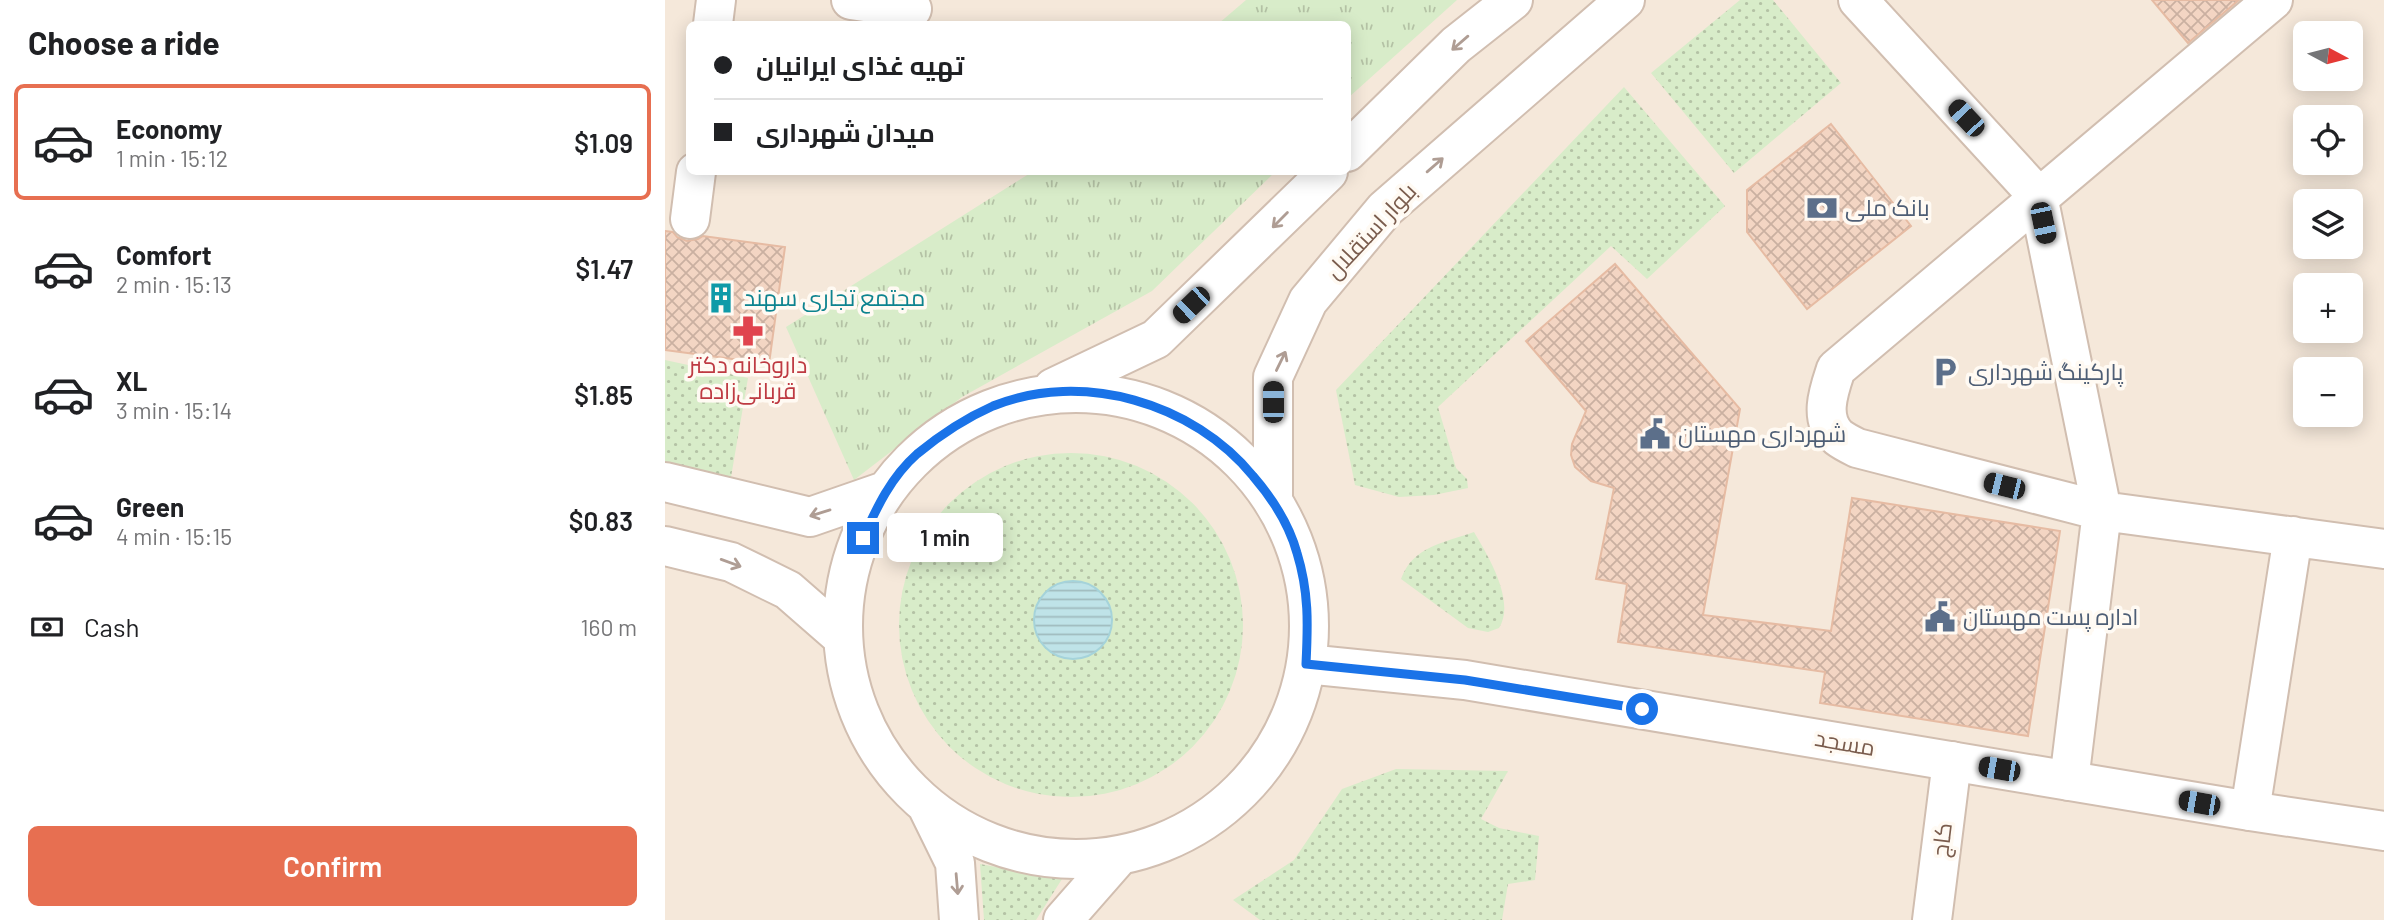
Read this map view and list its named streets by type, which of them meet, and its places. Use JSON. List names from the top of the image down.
{
  "streets": {
    "street": ["بلوار استقلال", "مسجد", "کاج"]
  },
  "crossings": [
    ["مسجد", "کاج"]
  ],
  "places": {
    "bank": ["بانک ملی"],
    "building": ["مجتمع تجاری سهند"],
    "pharmacy": ["داروخانه دکتر قربانی‌زاده"],
    "parking": ["پارکینگ شهرداری"],
    "public building": ["شهرداری مهستان", "اداره پست مهستان"]
  },
  "north": "right",
  "page": {
    "heading": "Choose a ride",
    "map_buttons": ["+", "−"],
    "banner": ["تهیه غذای ایرانیان", "میدان شهرداری"],
    "list": [
      {
        "name": "Economy",
        "note": "1 min · 15:12",
        "value": "$1.09"
      },
      {
        "name": "Comfort",
        "note": "2 min · 15:13",
        "value": "$1.47"
      },
      {
        "name": "XL",
        "note": "3 min · 15:14",
        "value": "$1.85"
      },
      {
        "name": "Green",
        "note": "4 min · 15:15",
        "value": "$0.83"
      }
    ],
    "bubble": "1 min",
    "pay": ["Cash", "160 m"],
    "buttons": "Confirm"
  }
}
